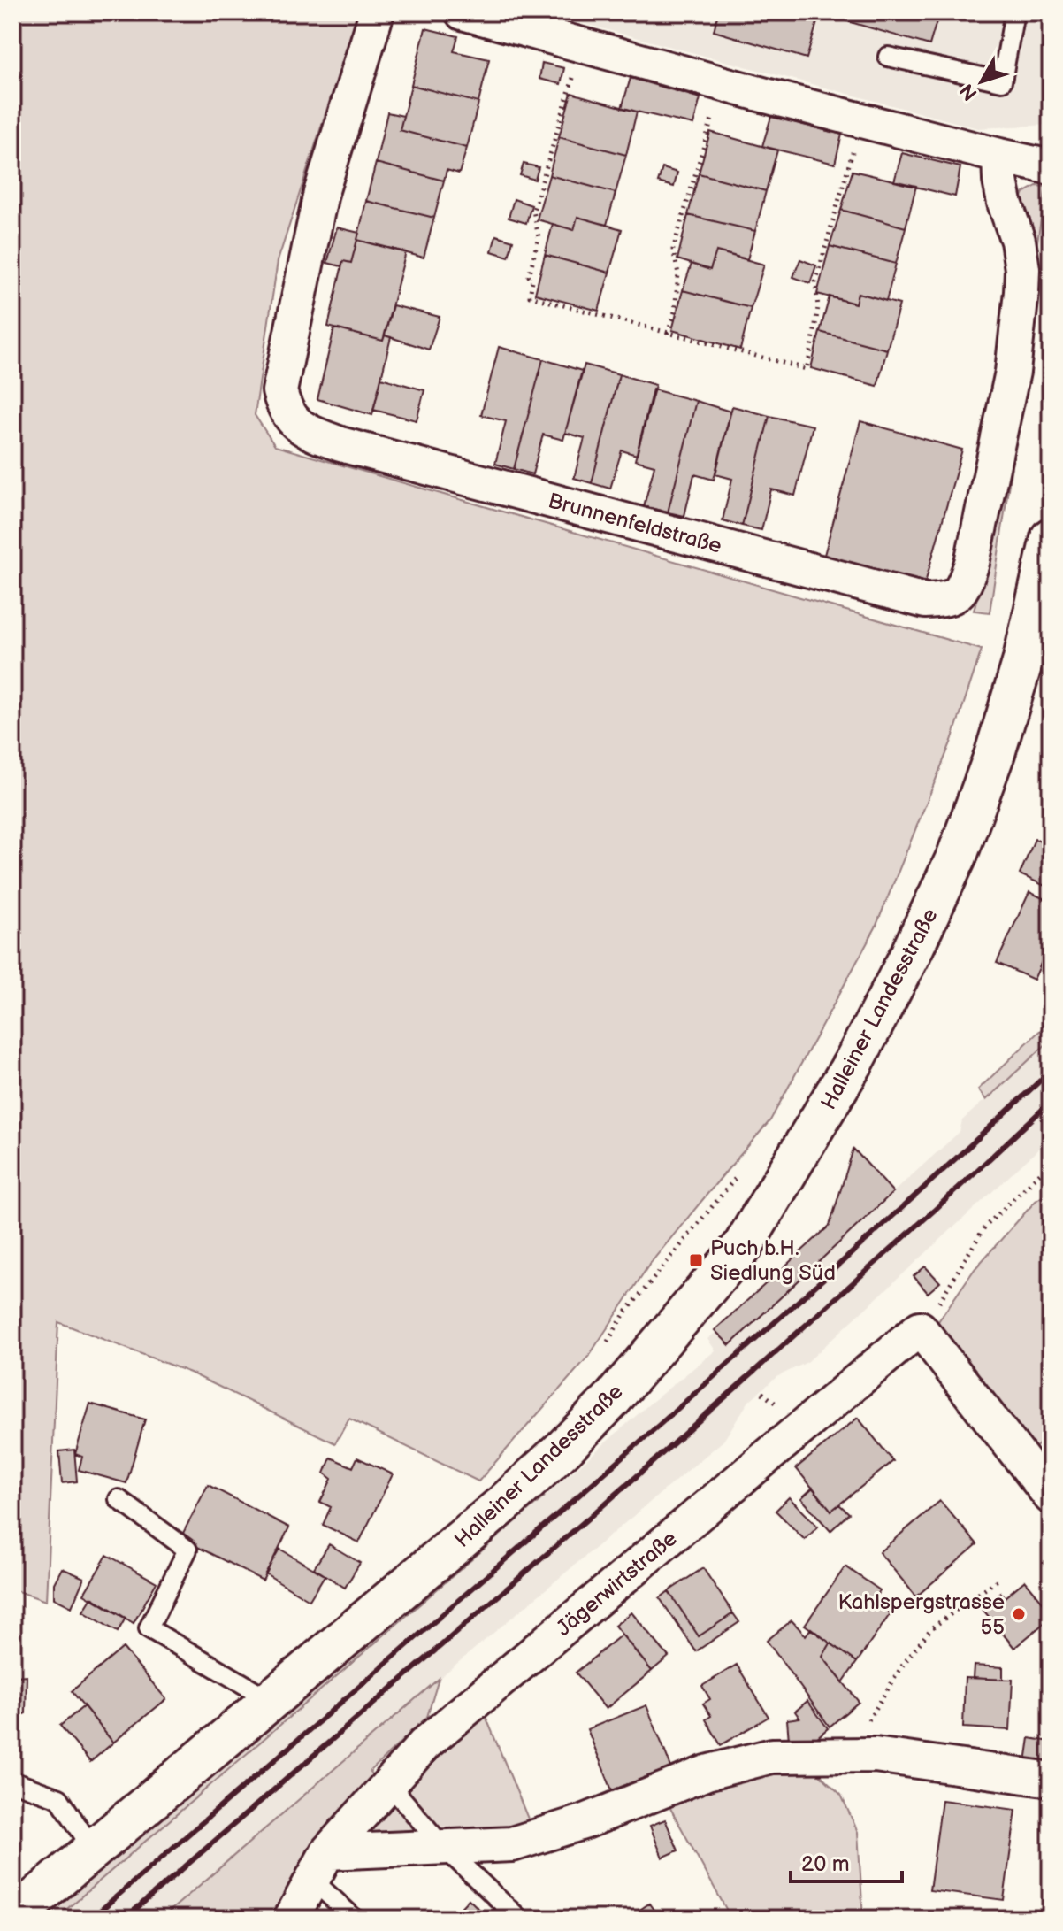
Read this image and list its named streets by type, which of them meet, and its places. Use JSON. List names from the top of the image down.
{
  "streets": {
    "main road": ["Halleiner Landesstraße"],
    "street": ["Brunnenfeldstraße", "Jägerwirtstraße"]
  },
  "places": {
    "transit": ["Puch b.H. Siedlung Süd"],
    "other": ["Kahlspergstrasse 55"]
  },
  "scale_bar": "20 m",
  "north": "bottom left"
}
